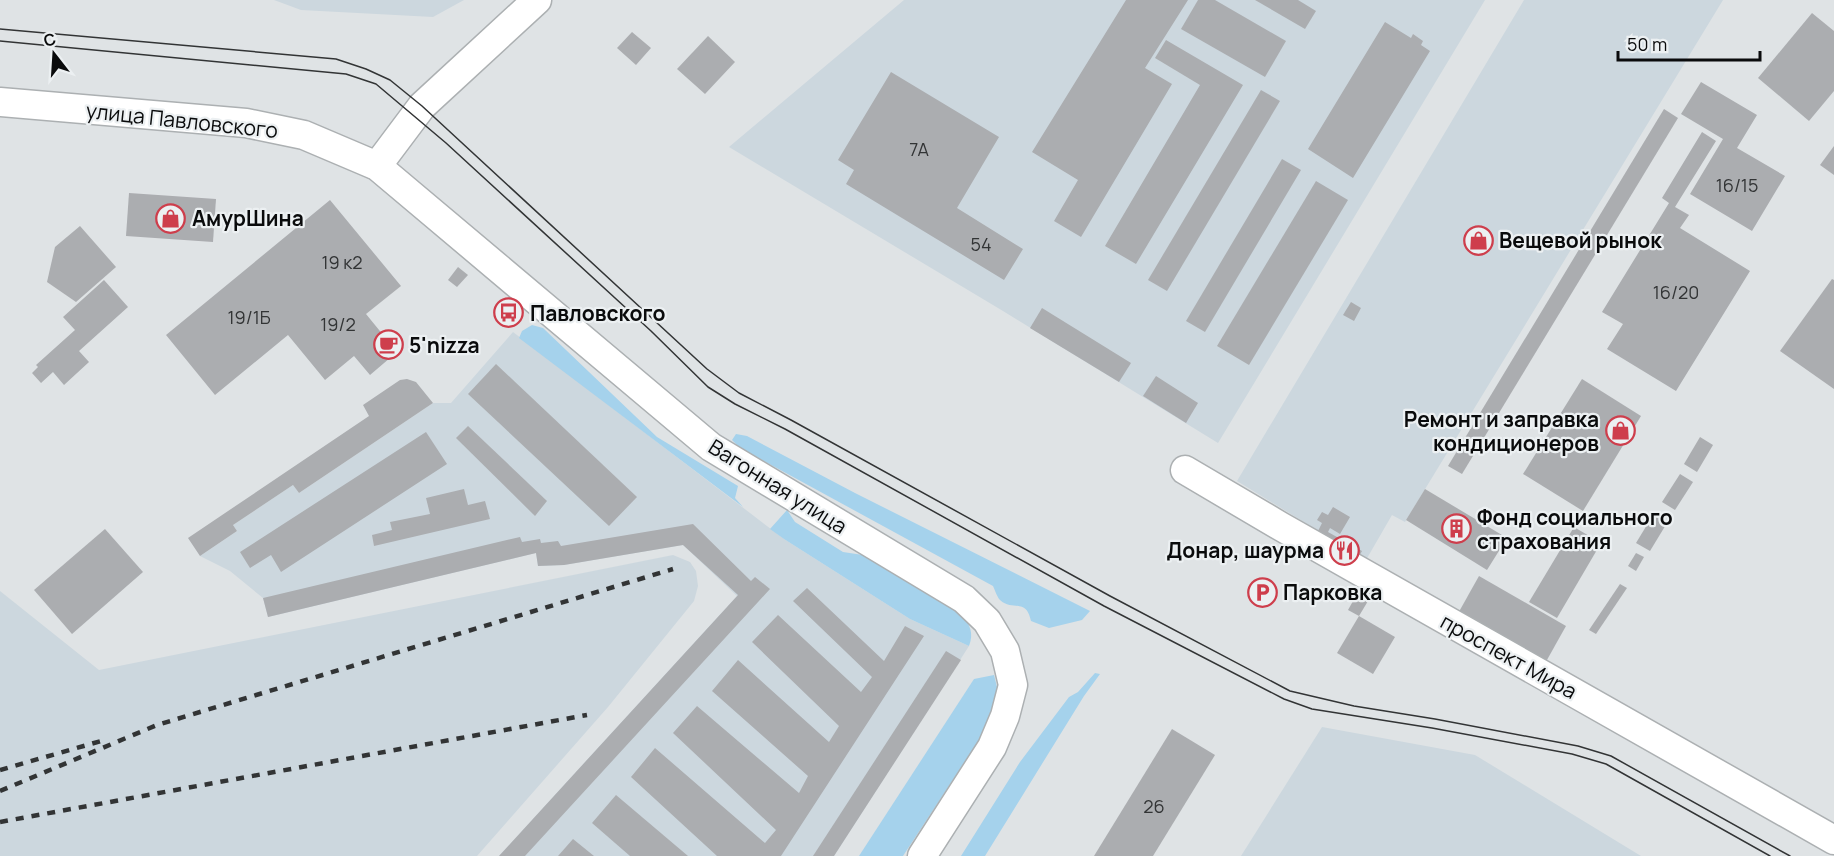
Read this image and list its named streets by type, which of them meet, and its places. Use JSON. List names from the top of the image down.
{
  "streets": {
    "street": ["улица Павловского", "Вагонная улица", "проспект Мира"]
  },
  "crossings": [
    ["улица Павловского", "Вагонная улица"]
  ],
  "places": {
    "shop": ["АмурШина", "Вещевой рынок", "Ремонт и заправка кондиционеров"],
    "bus stop": ["Павловского"],
    "cafe": ["5'nizza"],
    "building": ["Фонд социального страхования"],
    "restaurant": ["Донар, шаурма"],
    "parking": ["Парковка"]
  },
  "house_numbers": [
    "7А",
    "16/15",
    "54",
    "19 к2",
    "16/20",
    "19/1Б",
    "19/2",
    "26"
  ],
  "scale_bar": "50 m",
  "north": "top"
}
